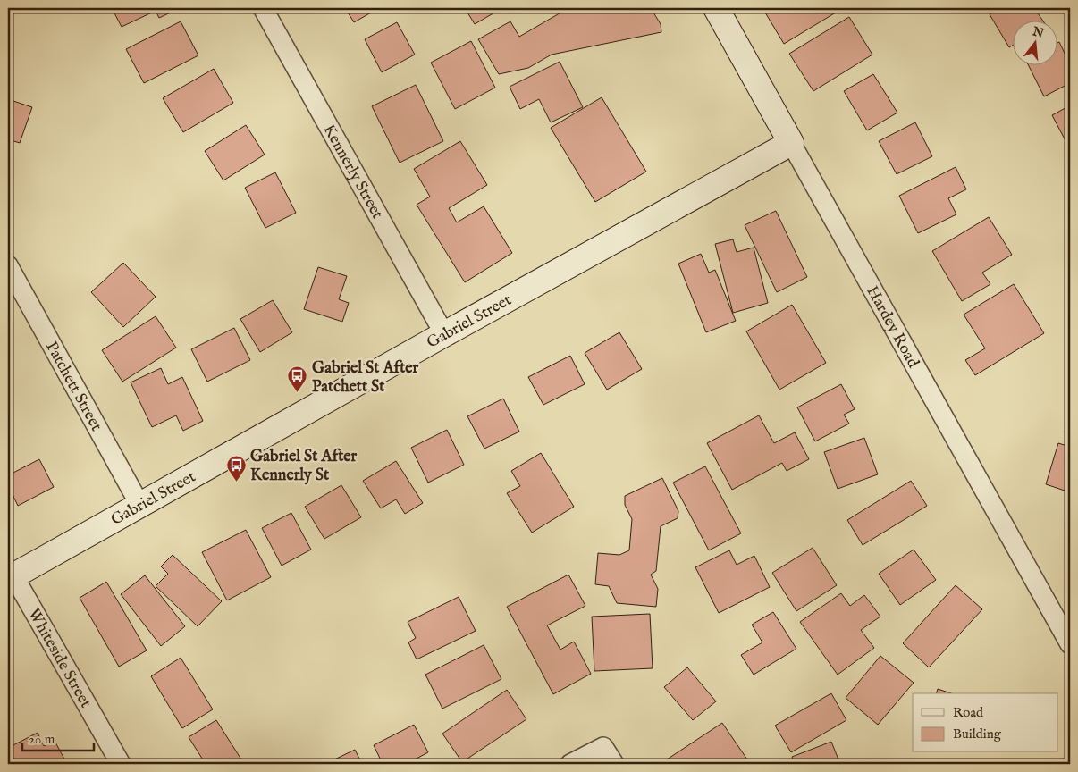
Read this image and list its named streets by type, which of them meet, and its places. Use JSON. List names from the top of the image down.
{
  "streets": {
    "street": [
      "Kennerly Street",
      "Gabriel Street",
      "Hardey Road",
      "Patchett Street",
      "Whiteside Street"
    ]
  },
  "crossings": [
    ["Kennerly Street", "Gabriel Street"],
    ["Gabriel Street", "Hardey Road"],
    ["Gabriel Street", "Patchett Street"],
    ["Gabriel Street", "Whiteside Street"]
  ],
  "places": {
    "bus stop": ["Gabriel St After Patchett St", "Gabriel St After Kennerly St"]
  },
  "legend": ["Road", "Building"],
  "scale_bar": "20 m",
  "north": "top"
}
